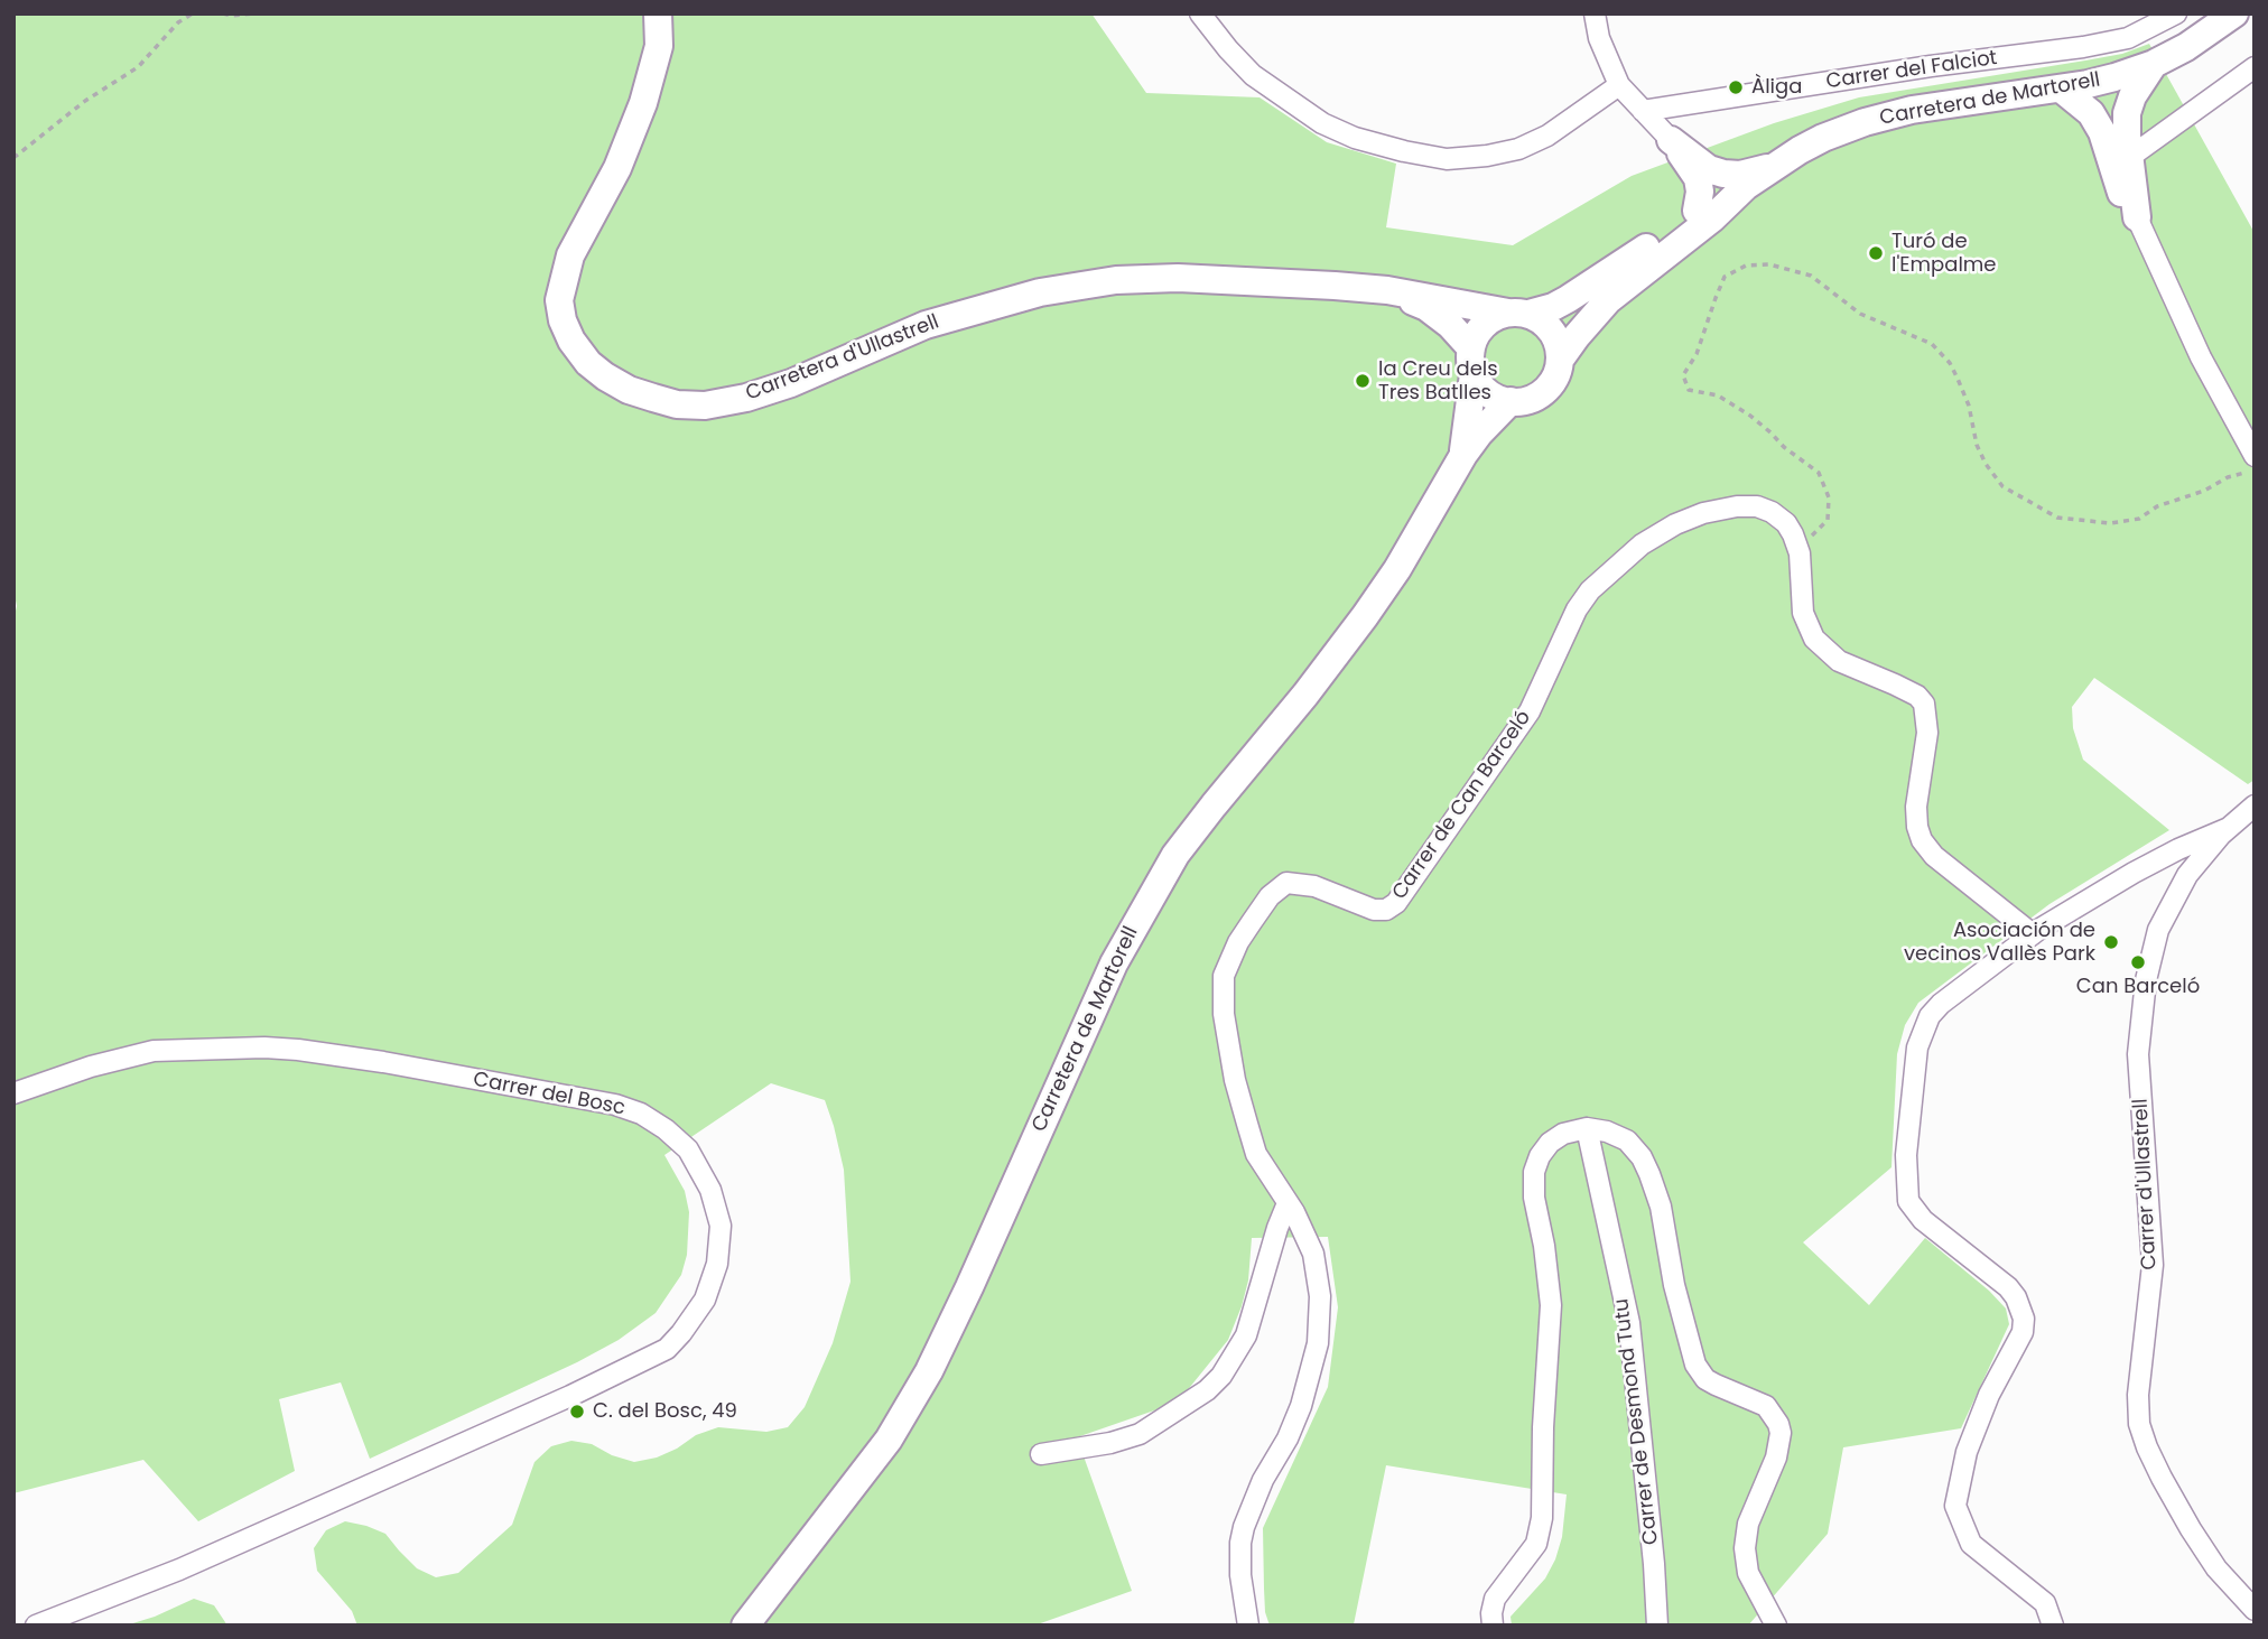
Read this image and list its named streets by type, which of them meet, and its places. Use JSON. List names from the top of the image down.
{
  "streets": {
    "main road": ["Carretera de Martorell", "Carretera d'Ullastrell"],
    "street": [
      "Carrer del Falciot",
      "Carrer de Can Barceló",
      "Carrer del Bosc",
      "Carrer d'Ullastrell",
      "Carrer de Desmond Tutu"
    ]
  },
  "crossings": [
    ["Carretera de Martorell", "Carretera d'Ullastrell"]
  ],
  "places": [
    "Àliga",
    "Turó de l'Empalme",
    "la Creu dels Tres Batlles",
    "Asociación de vecinos Vallès Park",
    "Can Barceló",
    "C. del Bosc, 49"
  ]
}
